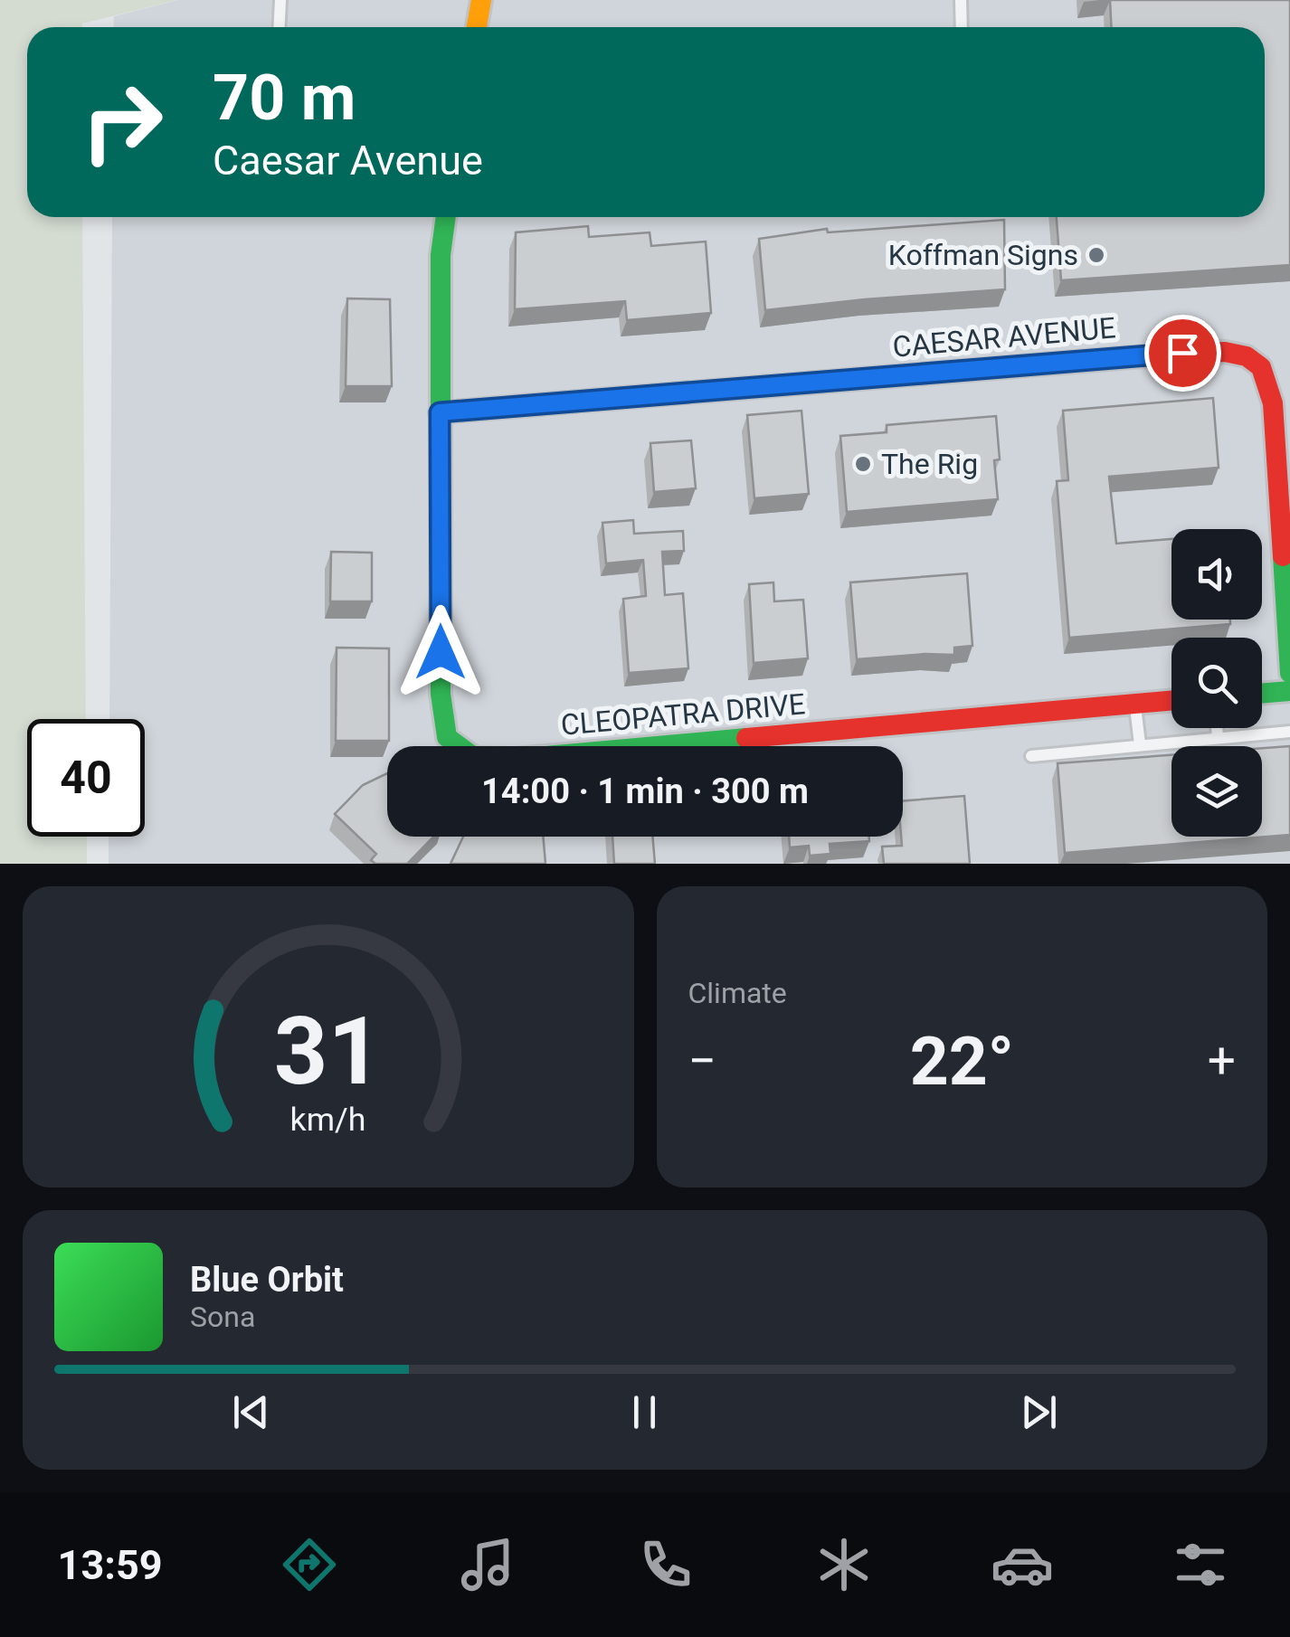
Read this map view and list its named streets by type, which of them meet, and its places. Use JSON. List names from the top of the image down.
{
  "streets": {
    "street": ["CAESAR AVENUE", "CLEOPATRA DRIVE"]
  },
  "crossings": [
    ["CAESAR AVENUE", "CLEOPATRA DRIVE"]
  ],
  "places": ["Koffman Signs", "The Rig"],
  "page": {
    "turn": ["70 m", "Caesar Avenue"],
    "limit": "40",
    "trip": "14:00 · 1 min · 300 m",
    "tile": "Climate",
    "heat": ["−", "22°", "+"],
    "song": ["Blue Orbit", "Sona"],
    "tabs": "13:59",
    "gauge": ["31", "km/h"]
  }
}
